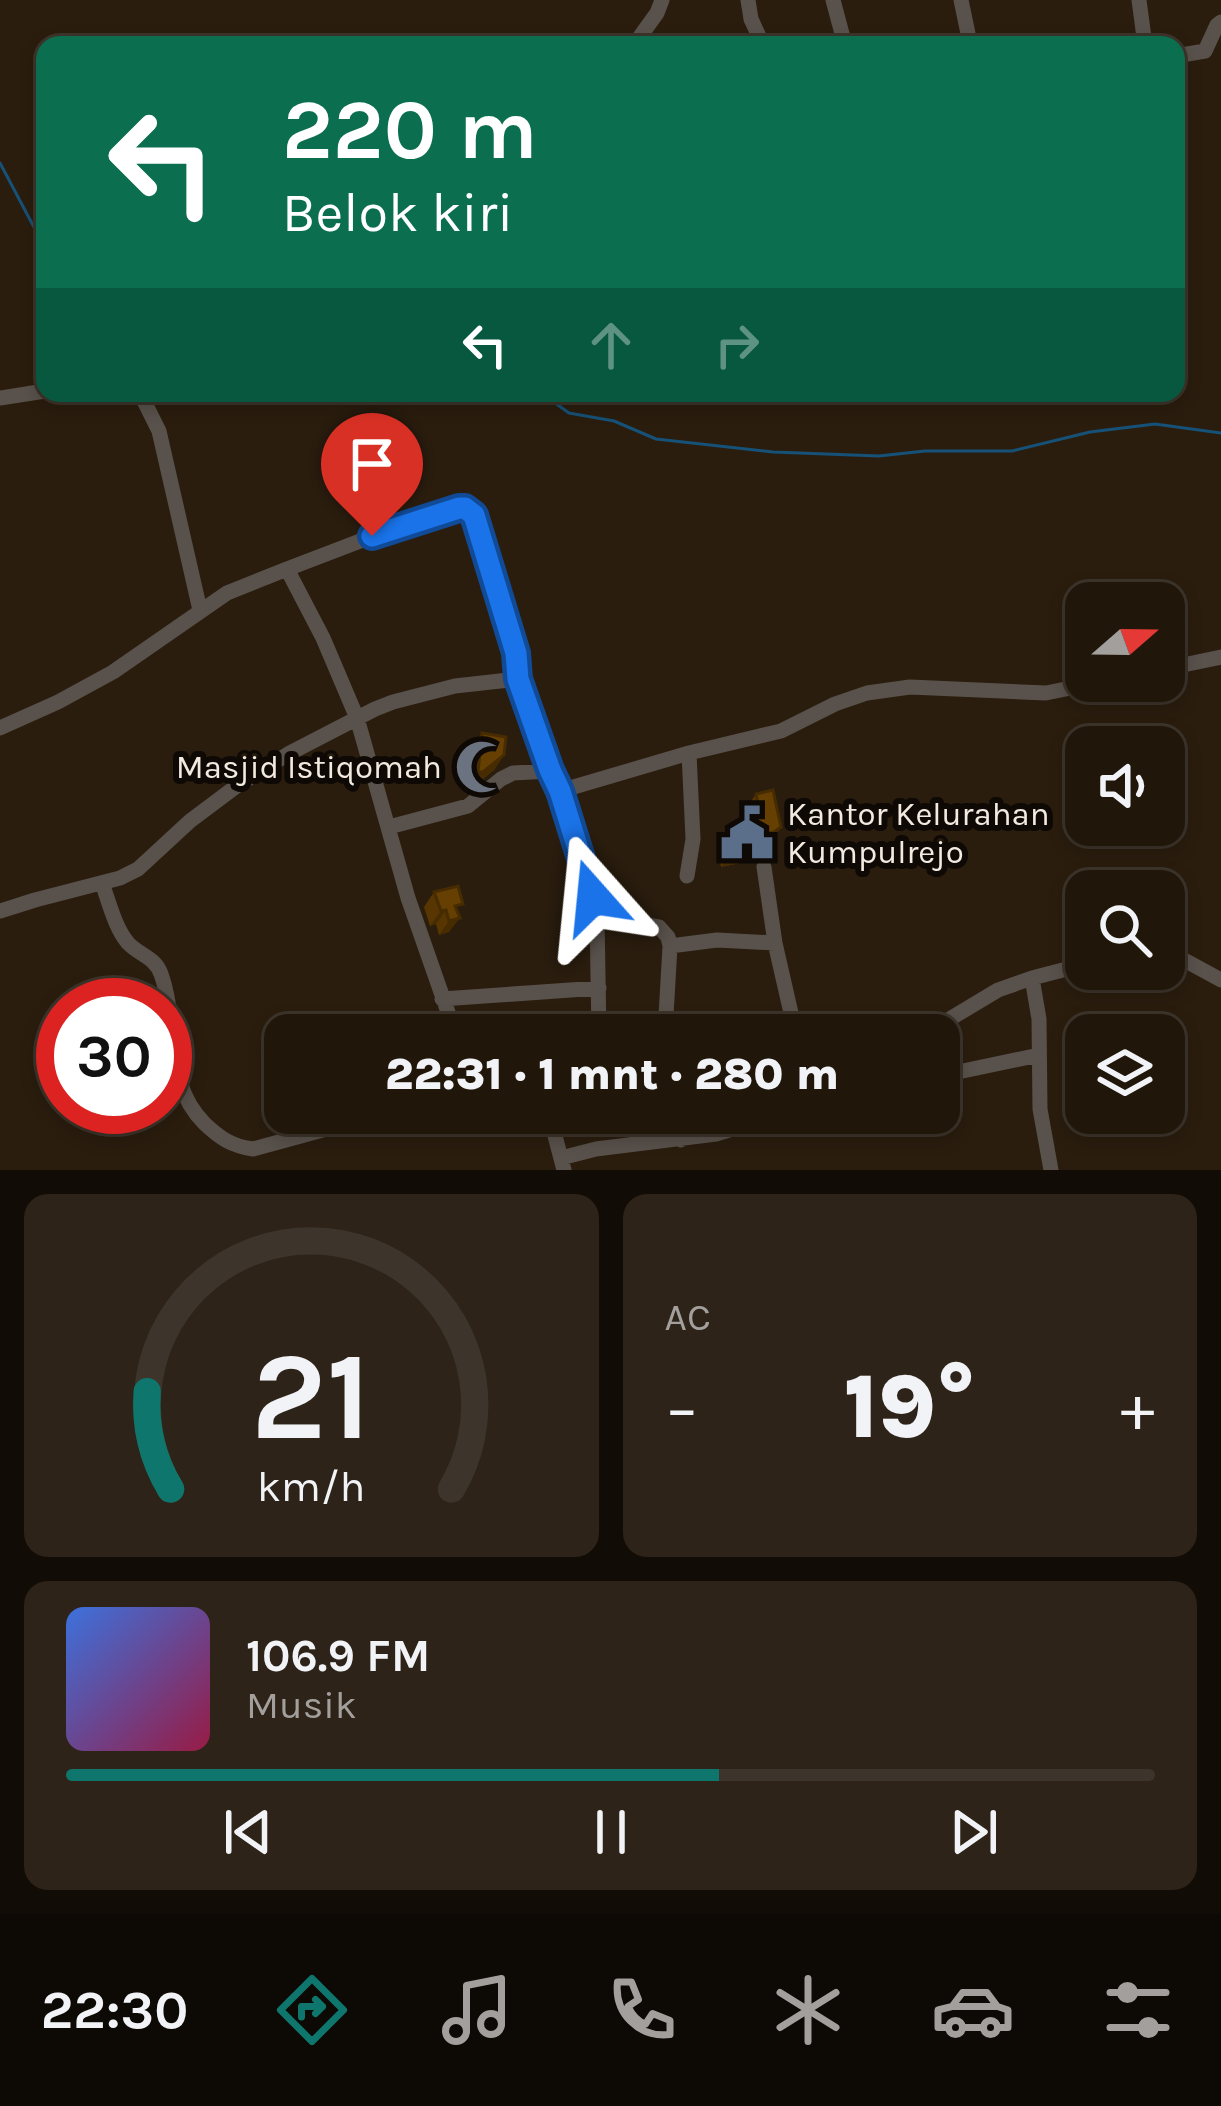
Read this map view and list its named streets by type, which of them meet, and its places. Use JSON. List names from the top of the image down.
{
  "places": {
    "mosque": ["Masjid Istiqomah"],
    "public building": ["Kantor Kelurahan Kumpulrejo"]
  },
  "north": "right",
  "page": {
    "turn": ["220 m", "Belok kiri"],
    "limit": "30",
    "trip": "22:31 · 1 mnt · 280 m",
    "tile": "AC",
    "heat": ["−", "19°", "+"],
    "song": ["106.9 FM", "Musik"],
    "tabs": "22:30",
    "gauge": ["21", "km/h"]
  }
}
